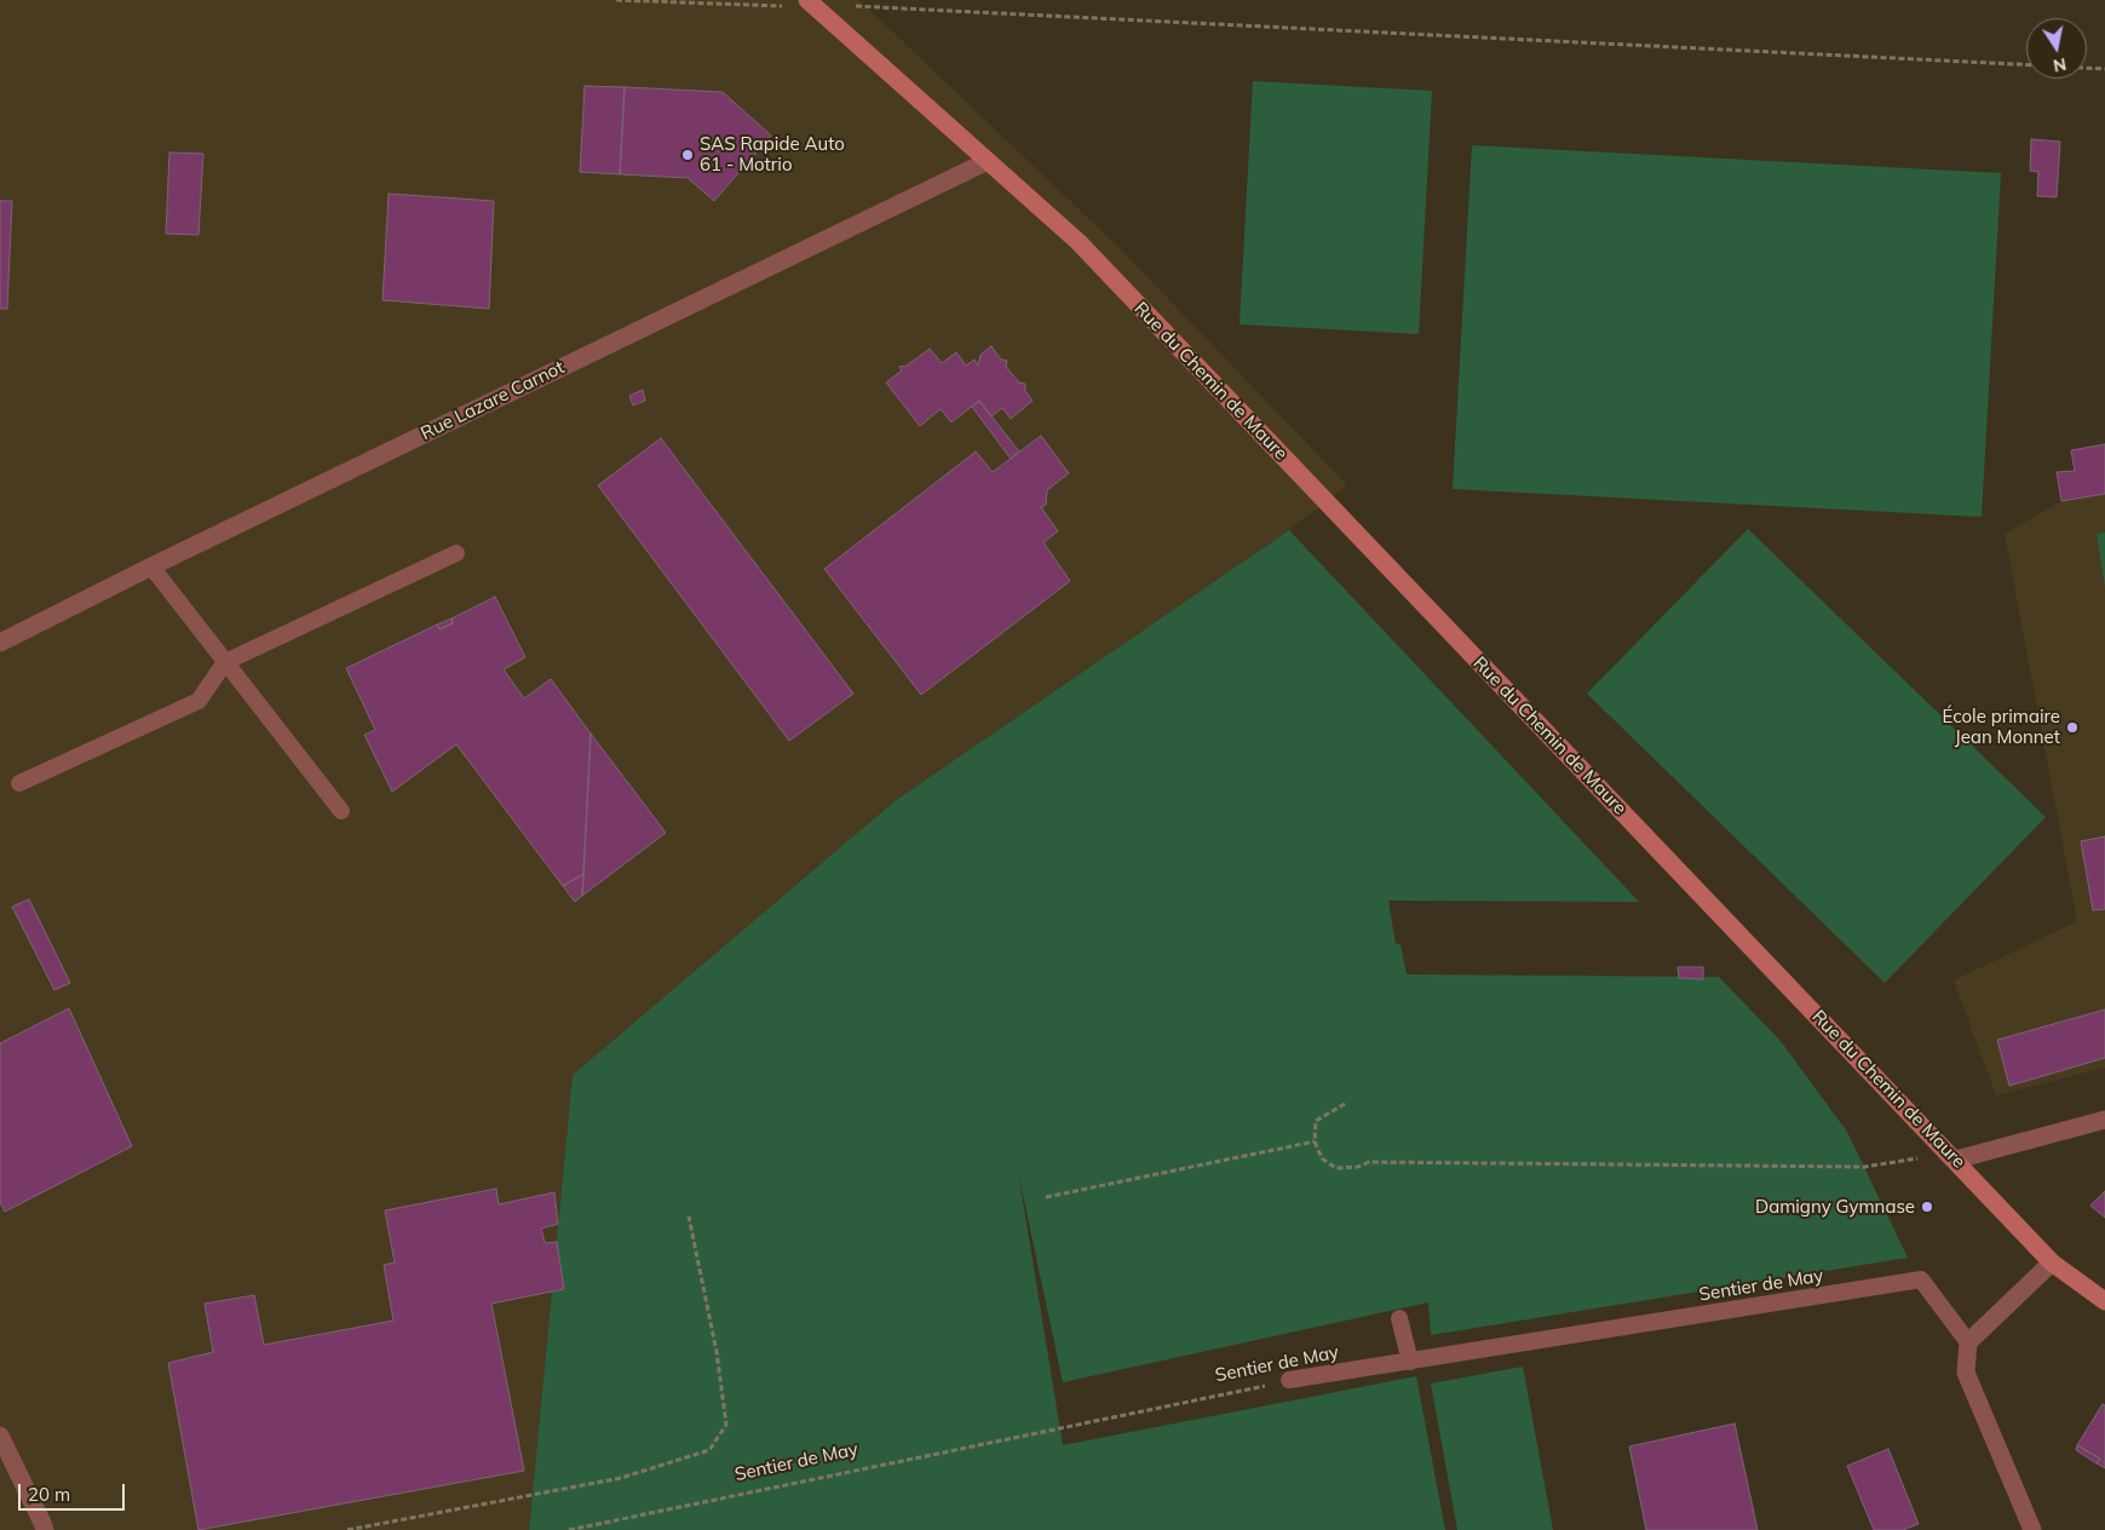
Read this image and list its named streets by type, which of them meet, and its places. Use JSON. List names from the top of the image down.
{
  "streets": {
    "street": ["Rue du Chemin de Maure", "Rue Lazare Carnot"],
    "lane": ["Sentier de May"]
  },
  "crossings": [
    ["Rue du Chemin de Maure", "Rue Lazare Carnot"]
  ],
  "places": ["SAS Rapide Auto 61 - Motrio", "École primaire Jean Monnet", "Damigny Gymnase"],
  "scale_bar": "20 m",
  "north": "bottom"
}
